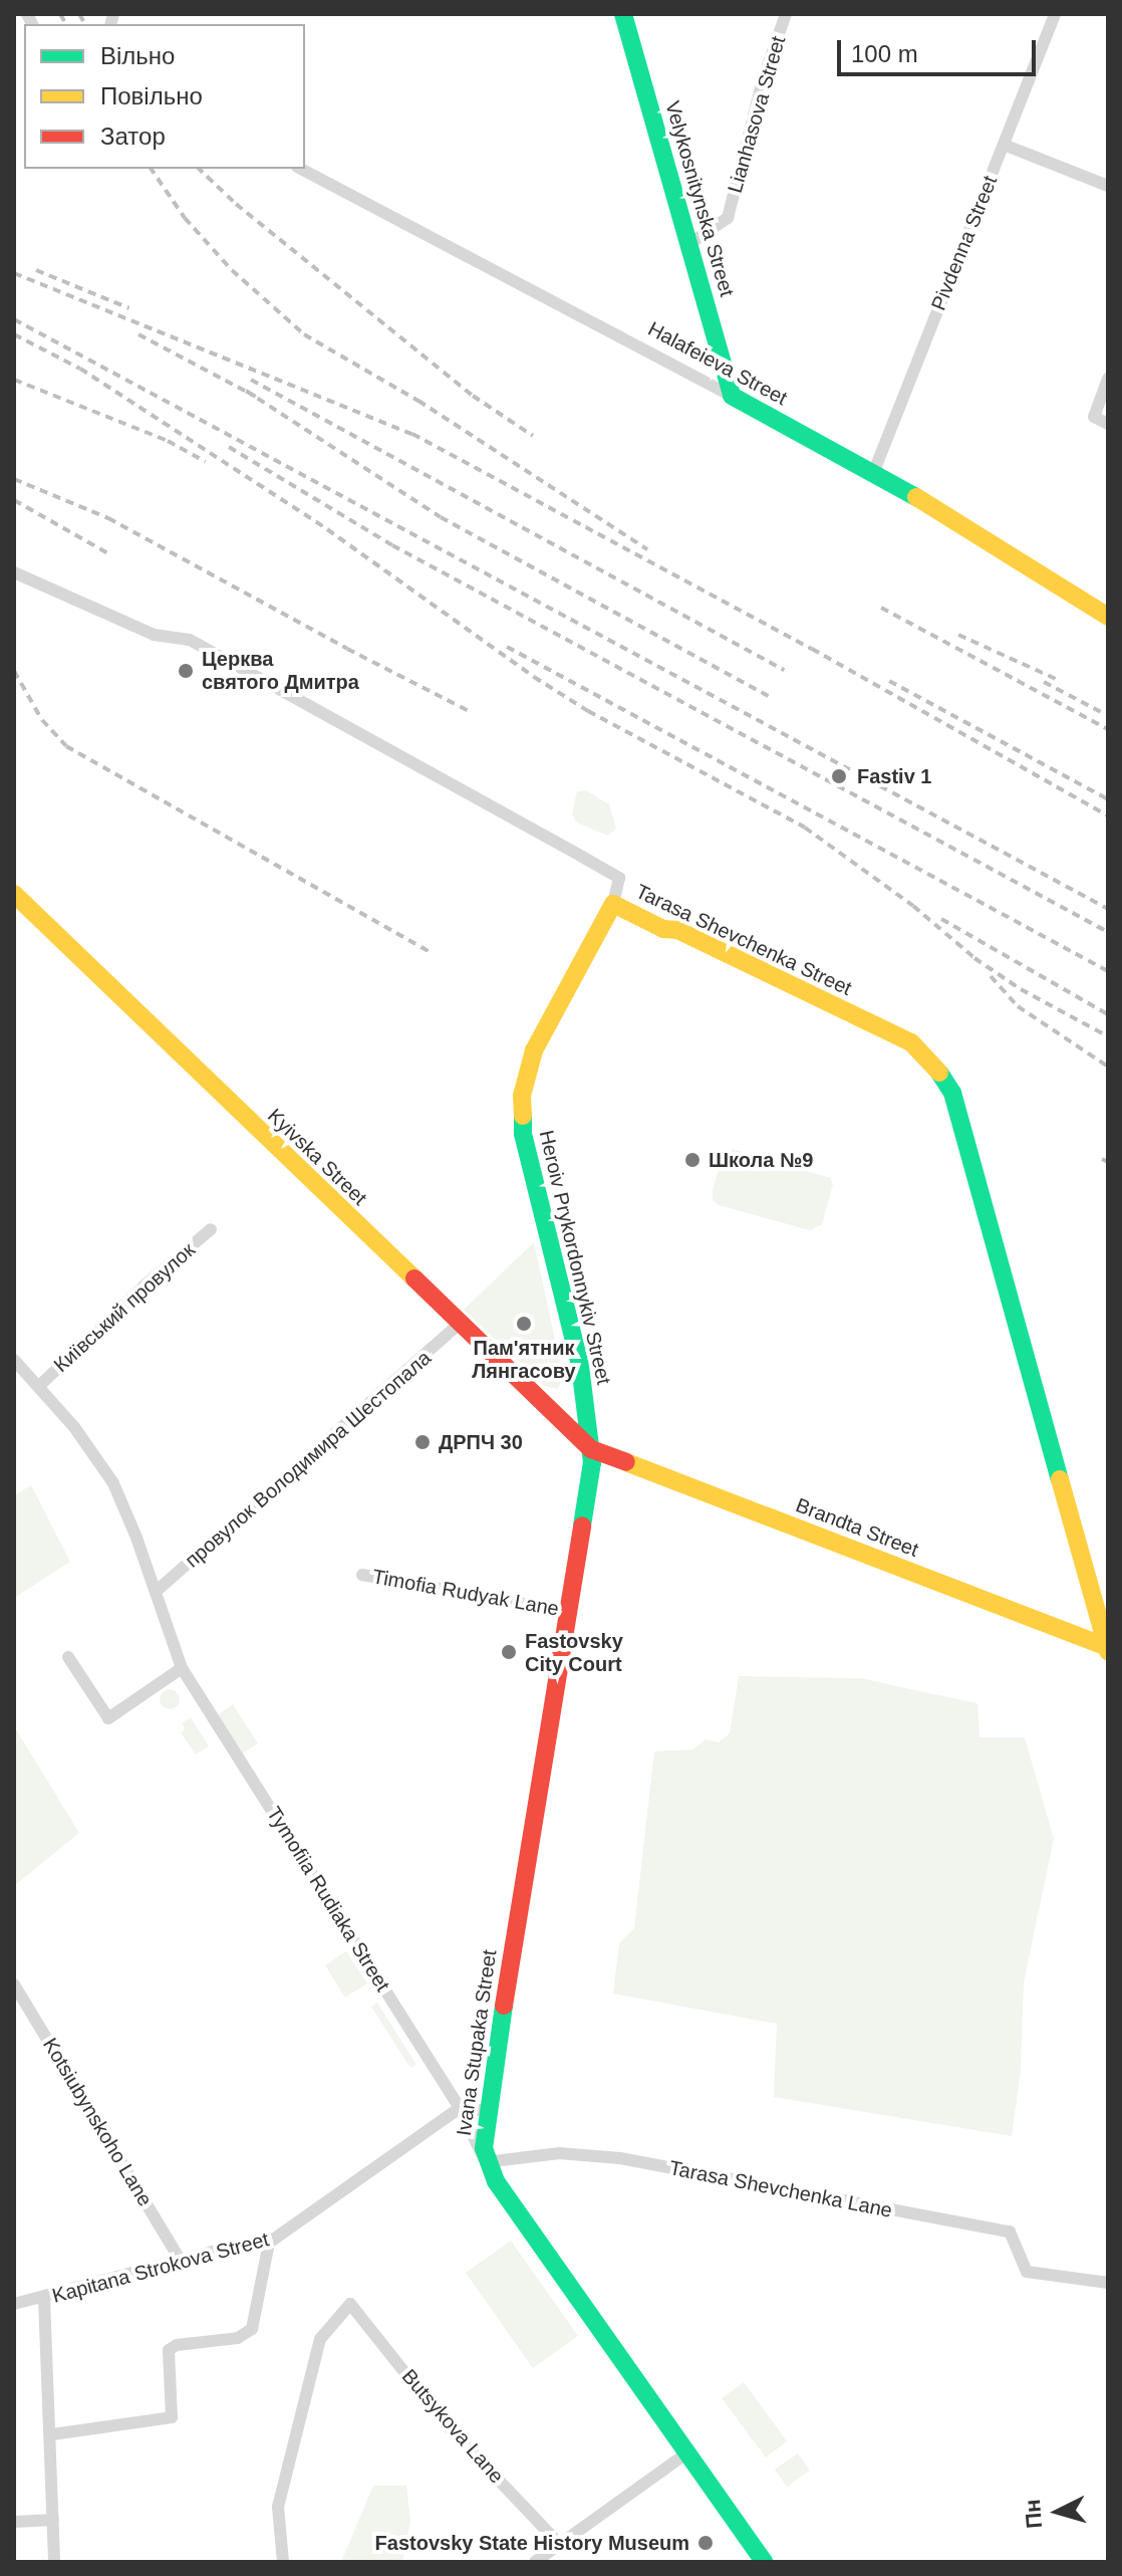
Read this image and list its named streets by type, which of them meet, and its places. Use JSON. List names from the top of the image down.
{
  "streets": {
    "street": [
      "Lianhasova Street",
      "Velykosnitynska Street",
      "Pivdenna Street",
      "Halafeieva Street",
      "Tarasa Shevchenka Street",
      "Kyivska Street",
      "Heroiv Prykordonnykiv Street",
      "Київський провулок",
      "провулок Володимира Шестопала",
      "Brandta Street",
      "Timofia Rudyak Lane",
      "Tymofiia Rudiaka Street",
      "Ivana Stupaka Street",
      "Kotsiubynskoho Lane",
      "Tarasa Shevchenka Lane",
      "Kapitana Strokova Street",
      "Butsykova Lane"
    ]
  },
  "crossings": [
    ["Lianhasova Street", "Velykosnitynska Street"],
    ["Velykosnitynska Street", "Halafeieva Street"],
    ["Pivdenna Street", "Halafeieva Street"],
    ["Tarasa Shevchenka Street", "Heroiv Prykordonnykiv Street"],
    ["Tarasa Shevchenka Street", "Brandta Street"],
    ["Kyivska Street", "Heroiv Prykordonnykiv Street"],
    ["Kyivska Street", "провулок Володимира Шестопала"],
    ["Kyivska Street", "Brandta Street"],
    ["Kyivska Street", "Ivana Stupaka Street"],
    ["Heroiv Prykordonnykiv Street", "Brandta Street"],
    ["Heroiv Prykordonnykiv Street", "Ivana Stupaka Street"],
    ["Київський провулок", "Tymofiia Rudiaka Street"],
    ["провулок Володимира Шестопала", "Tymofiia Rudiaka Street"],
    ["Brandta Street", "Ivana Stupaka Street"],
    ["Timofia Rudyak Lane", "Ivana Stupaka Street"],
    ["Tymofiia Rudiaka Street", "Kapitana Strokova Street"],
    ["Ivana Stupaka Street", "Tarasa Shevchenka Lane"],
    ["Kotsiubynskoho Lane", "Kapitana Strokova Street"]
  ],
  "places": [
    "Церква святого Дмитра",
    "Fastiv 1",
    "Школа №9",
    "Пам'ятник Лянгасову",
    "ДРПЧ 30",
    "Fastovsky City Court",
    "Fastovsky State History Museum"
  ],
  "legend": ["Вільно", "Повільно", "Затор"],
  "scale_bar": "100 m",
  "north": "left"
}
